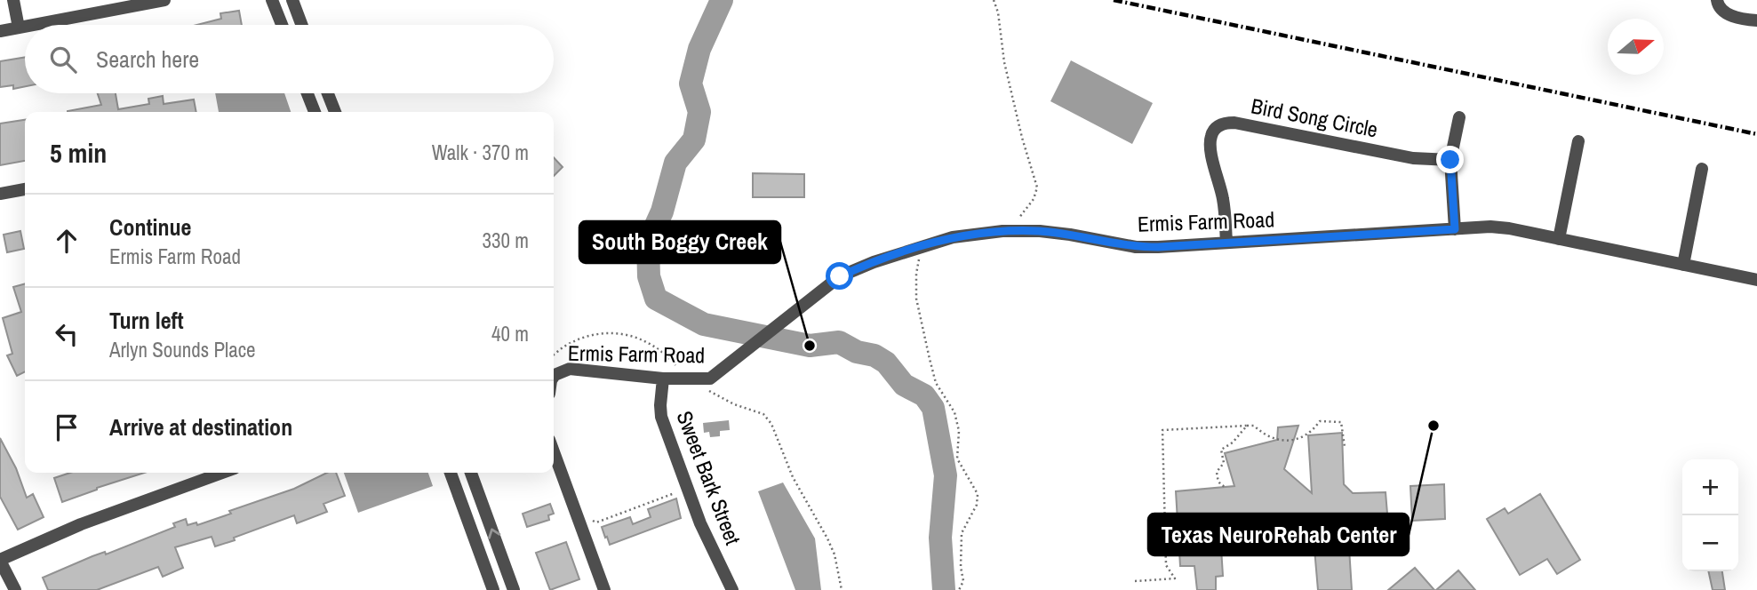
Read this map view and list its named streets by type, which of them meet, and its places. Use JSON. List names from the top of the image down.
{
  "streets": {
    "street": ["Bird Song Circle", "Ermis Farm Road", "Sweet Bark Street"]
  },
  "crossings": [
    ["Bird Song Circle", "Ermis Farm Road"],
    ["Ermis Farm Road", "Sweet Bark Street"]
  ],
  "places": ["South Boggy Creek", "Texas NeuroRehab Center"],
  "north": "right",
  "page": {
    "search": "Search here",
    "heading": ["5 min", "Walk · 370 m"],
    "list": [
      ["Continue", "Ermis Farm Road", "330 m"],
      ["Turn left", "Arlyn Sounds Place", "40 m"],
      "Arrive at destination"
    ],
    "map_buttons": ["+", "−"]
  }
}
